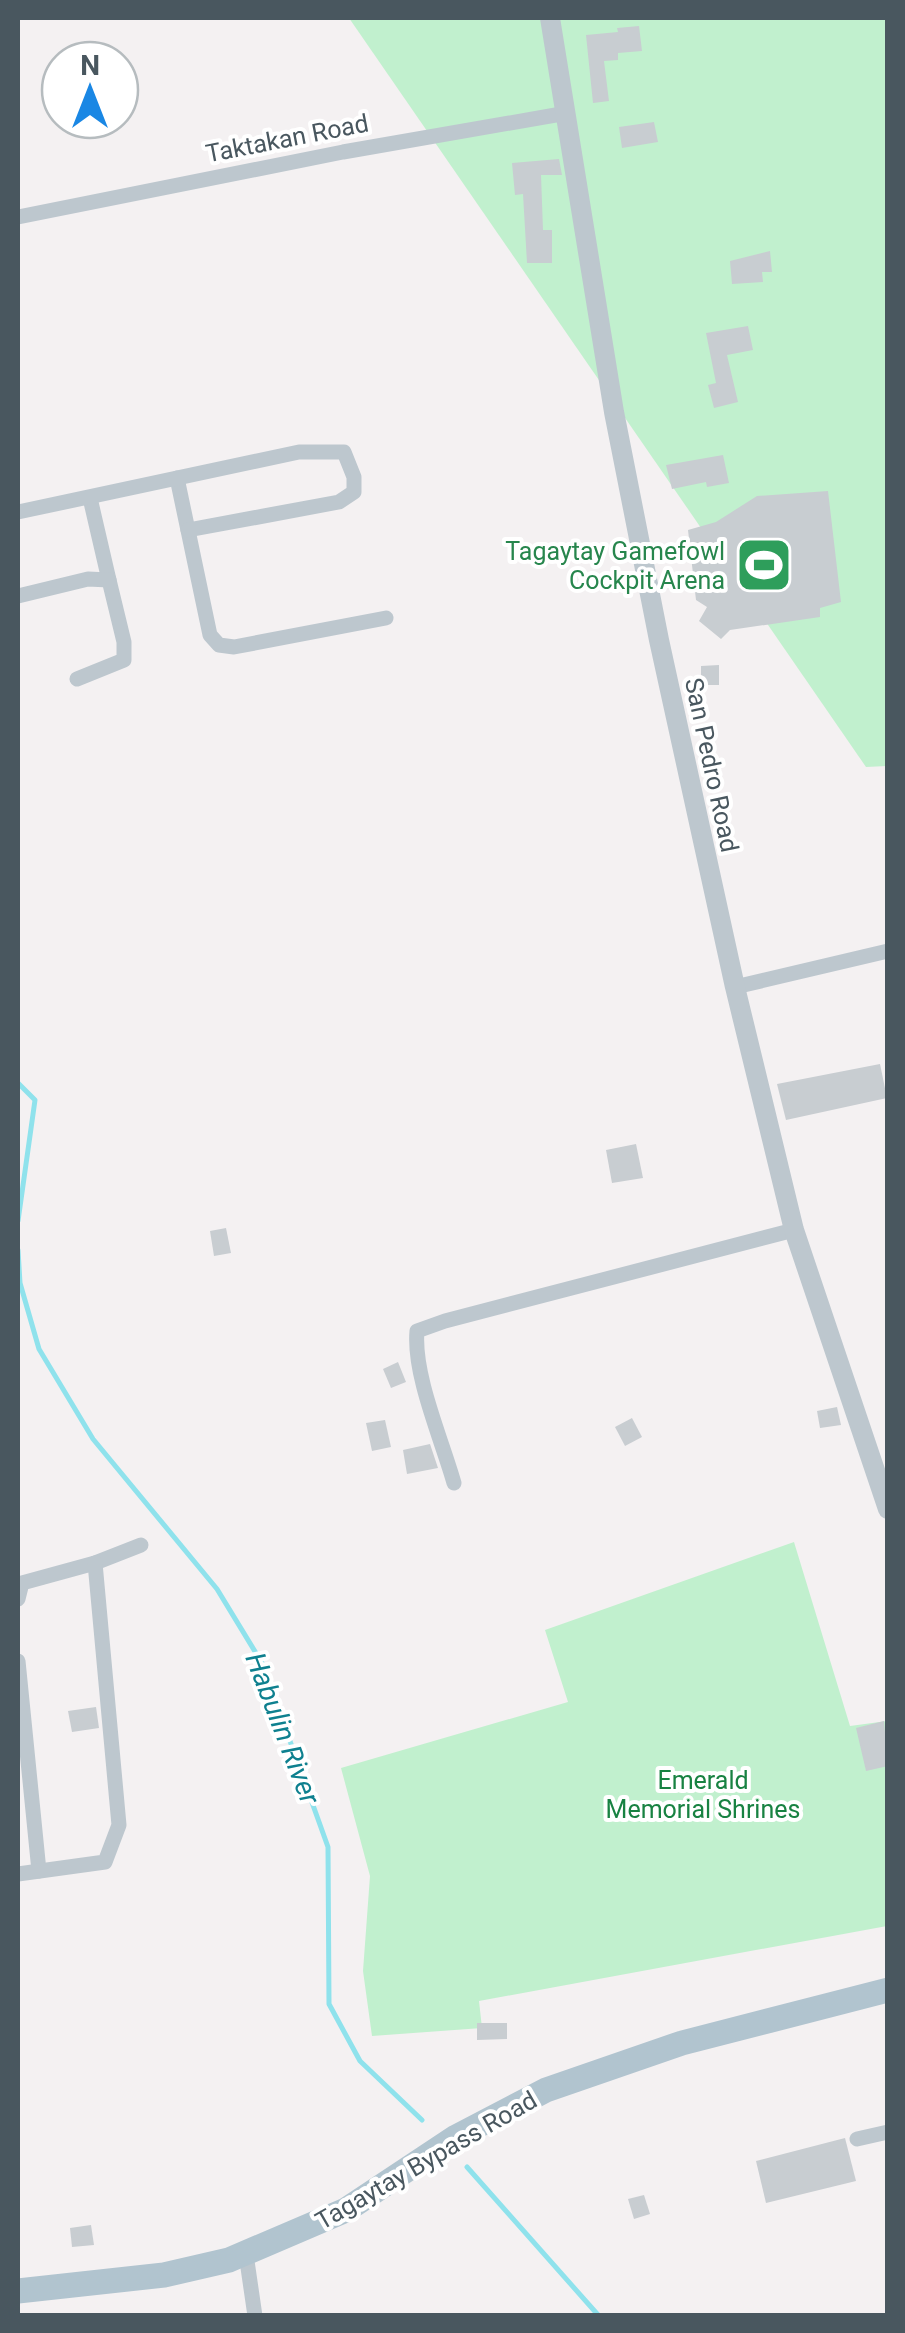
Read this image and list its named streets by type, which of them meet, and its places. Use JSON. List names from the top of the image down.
{
  "streets": {
    "main road": ["Tagaytay Bypass Road"],
    "street": ["Taktakan Road", "San Pedro Road"]
  },
  "crossings": [
    ["Taktakan Road", "San Pedro Road"]
  ],
  "water": ["Habulin River"],
  "parks": ["Emerald Memorial Shrines"],
  "places": {
    "sports": ["Tagaytay Gamefowl Cockpit Arena"]
  },
  "north": "top"
}
